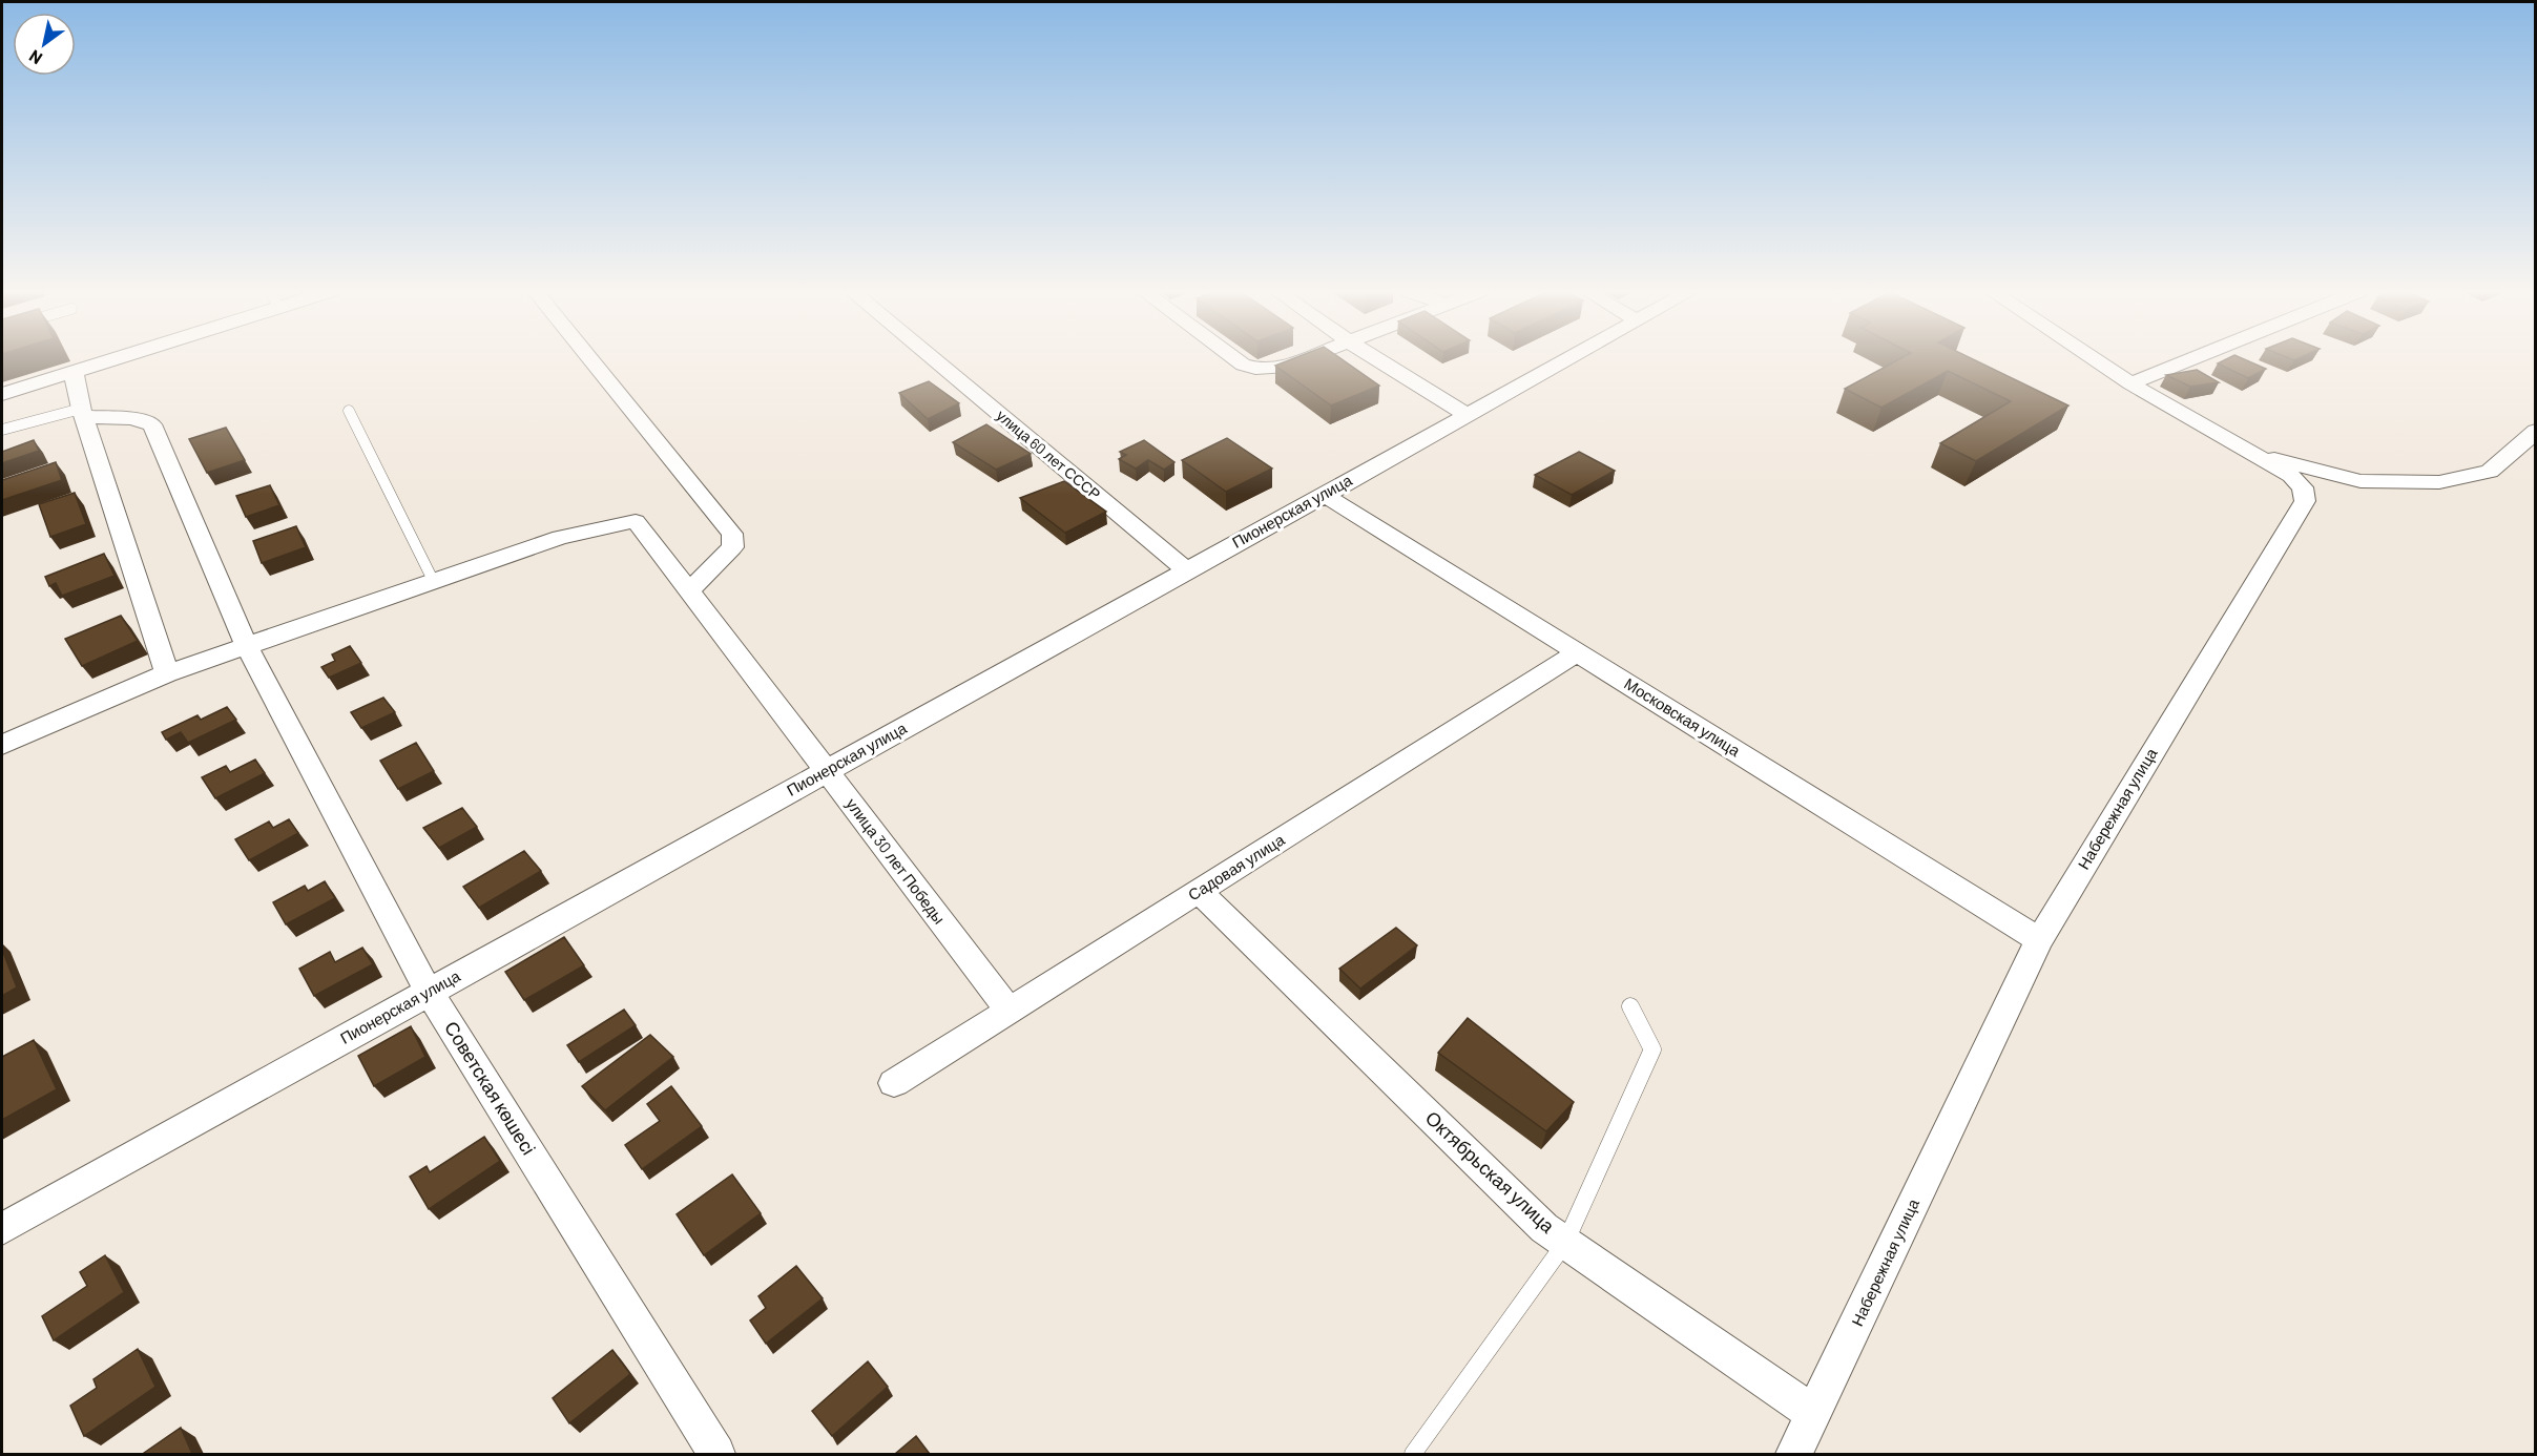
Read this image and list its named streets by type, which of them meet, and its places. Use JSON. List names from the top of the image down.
{
  "streets": {
    "street": [
      "улица 60 лет СССР",
      "Пионерская улица",
      "Московская улица",
      "Набережная улица",
      "улица 30 лет Победы",
      "Садовая улица",
      "Советская көшесі",
      "Октябрьская улица"
    ]
  },
  "crossings": [
    ["улица 60 лет СССР", "Пионерская улица"],
    ["Пионерская улица", "Московская улица"],
    ["Пионерская улица", "улица 30 лет Победы"],
    ["Пионерская улица", "Советская көшесі"],
    ["Московская улица", "Набережная улица"],
    ["Московская улица", "Садовая улица"],
    ["Набережная улица", "Октябрьская улица"],
    ["улица 30 лет Победы", "Садовая улица"],
    ["Садовая улица", "Октябрьская улица"]
  ],
  "north": "bottom left"
}
